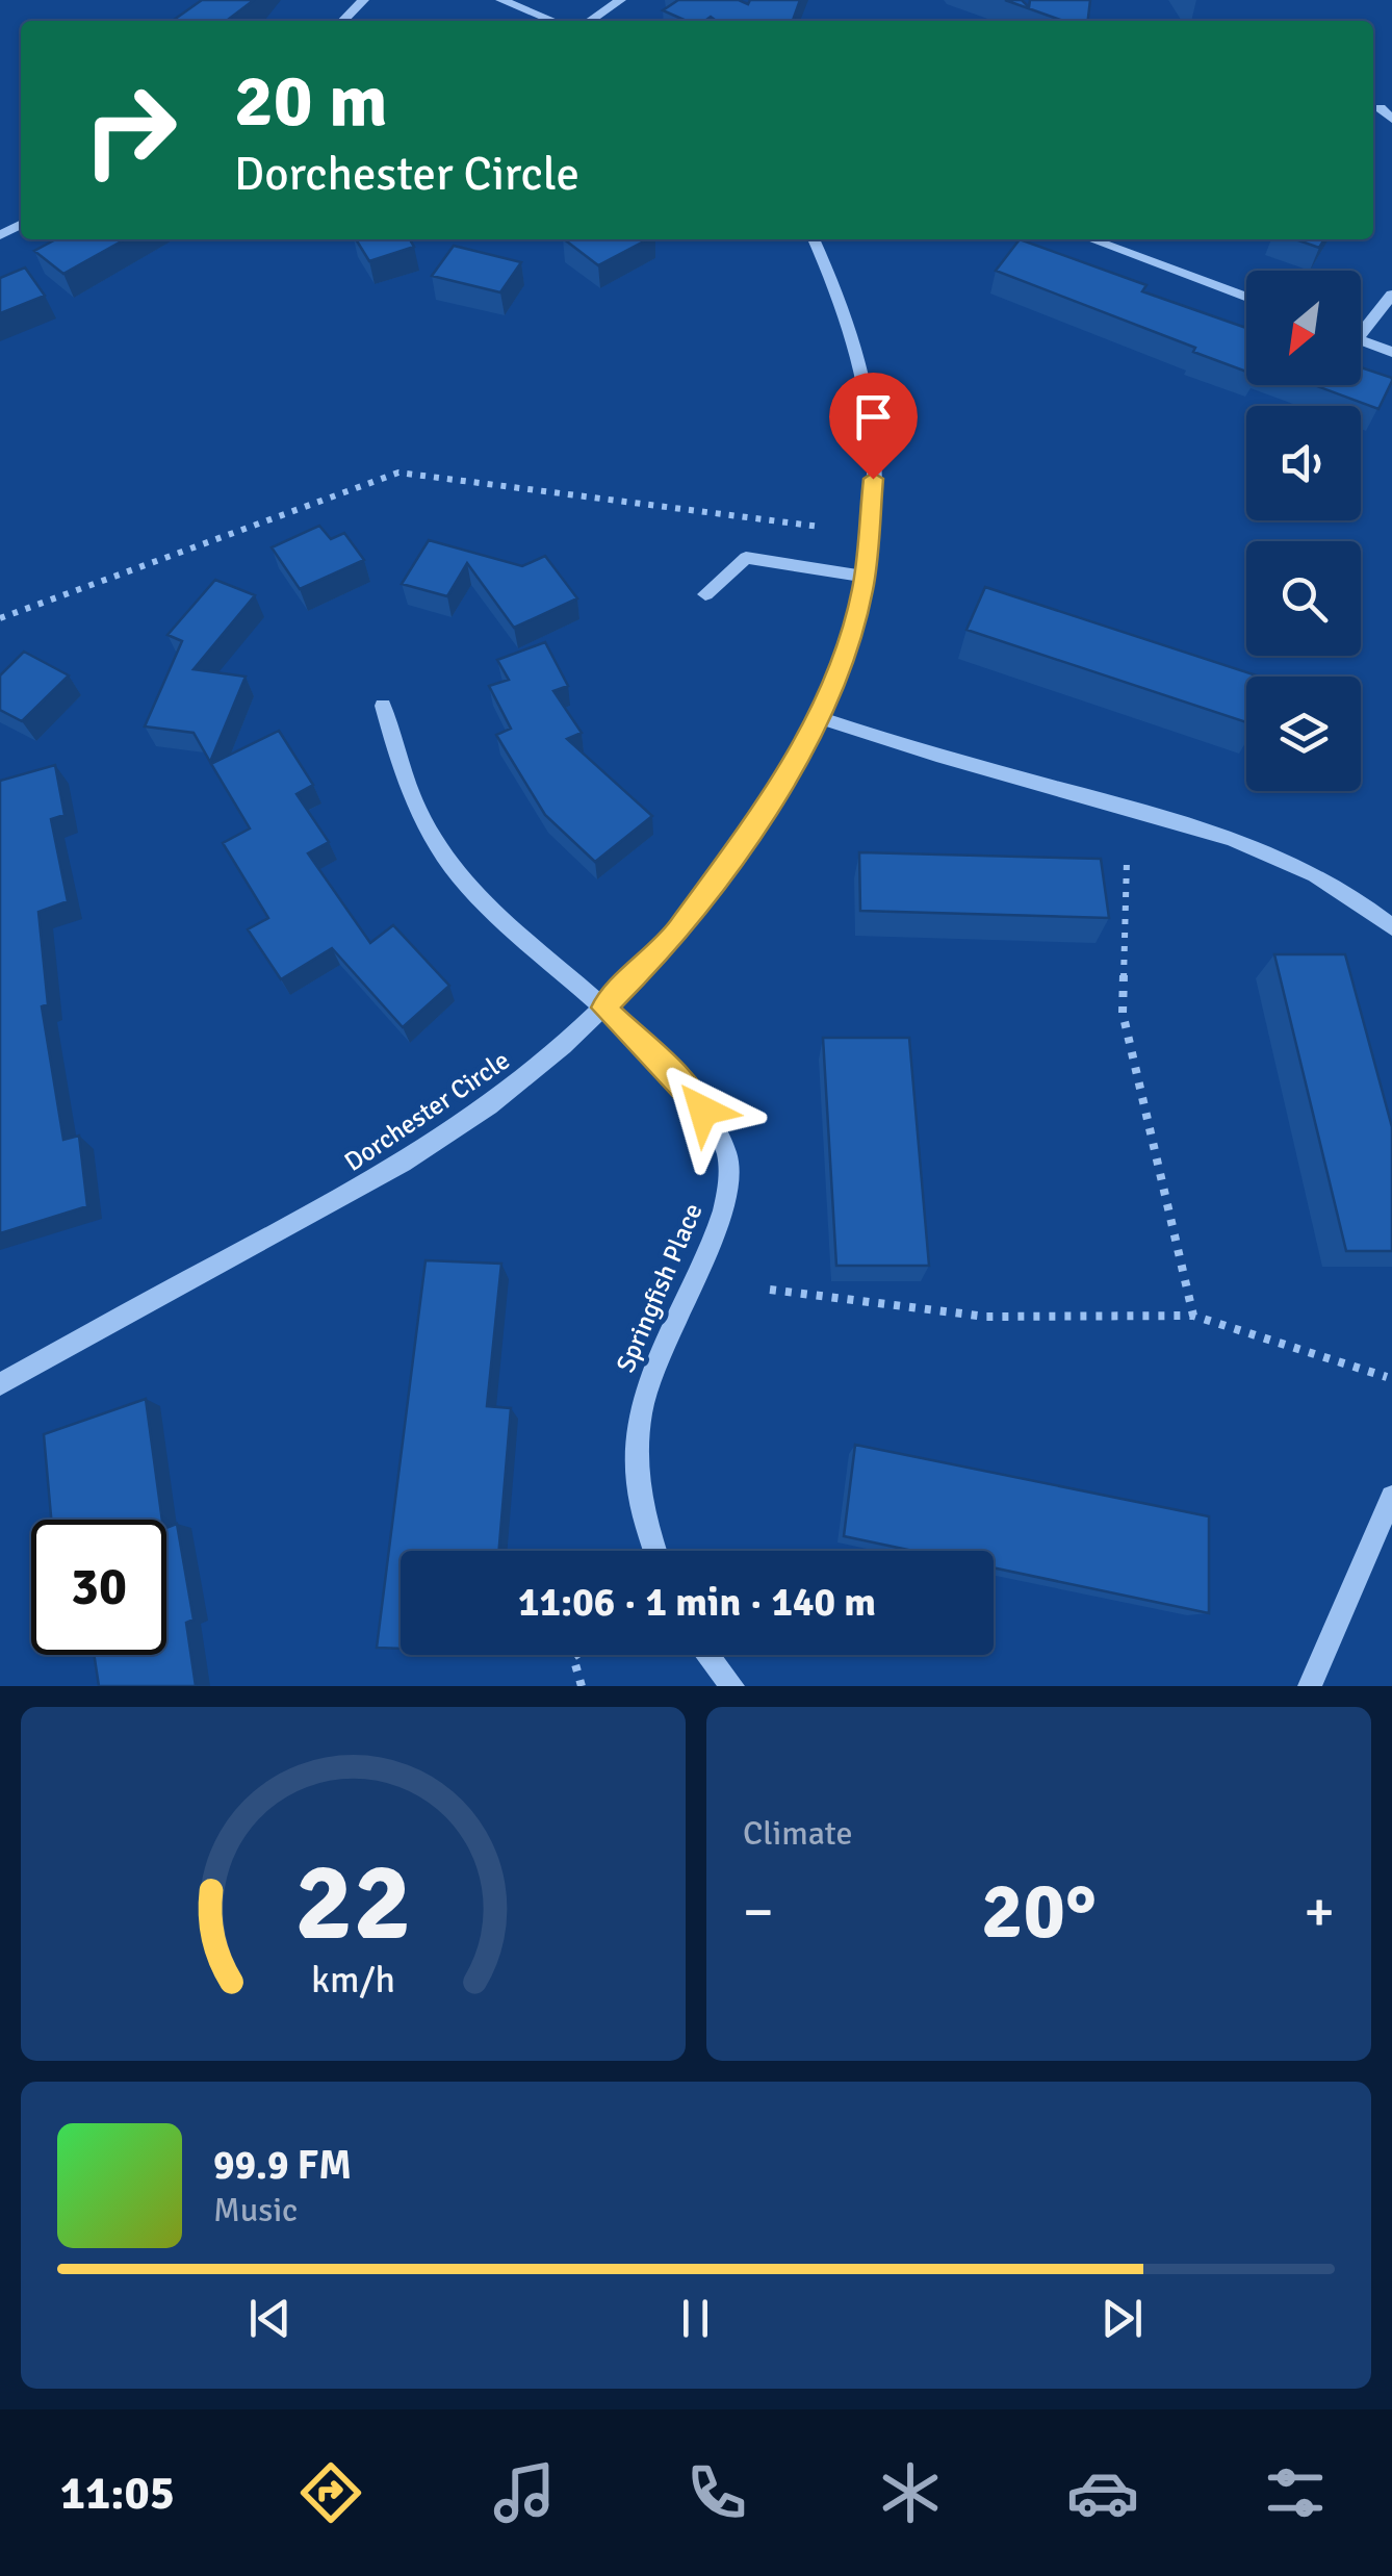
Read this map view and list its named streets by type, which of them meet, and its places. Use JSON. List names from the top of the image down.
{
  "streets": {
    "street": ["Dorchester Circle", "Springfish Place"]
  },
  "crossings": [
    ["Dorchester Circle", "Springfish Place"]
  ],
  "north": "bottom left",
  "page": {
    "turn": ["20 m", "Dorchester Circle"],
    "limit": "30",
    "trip": "11:06 · 1 min · 140 m",
    "tile": "Climate",
    "heat": ["−", "20°", "+"],
    "song": ["99.9 FM", "Music"],
    "tabs": "11:05",
    "gauge": ["22", "km/h"]
  }
}
